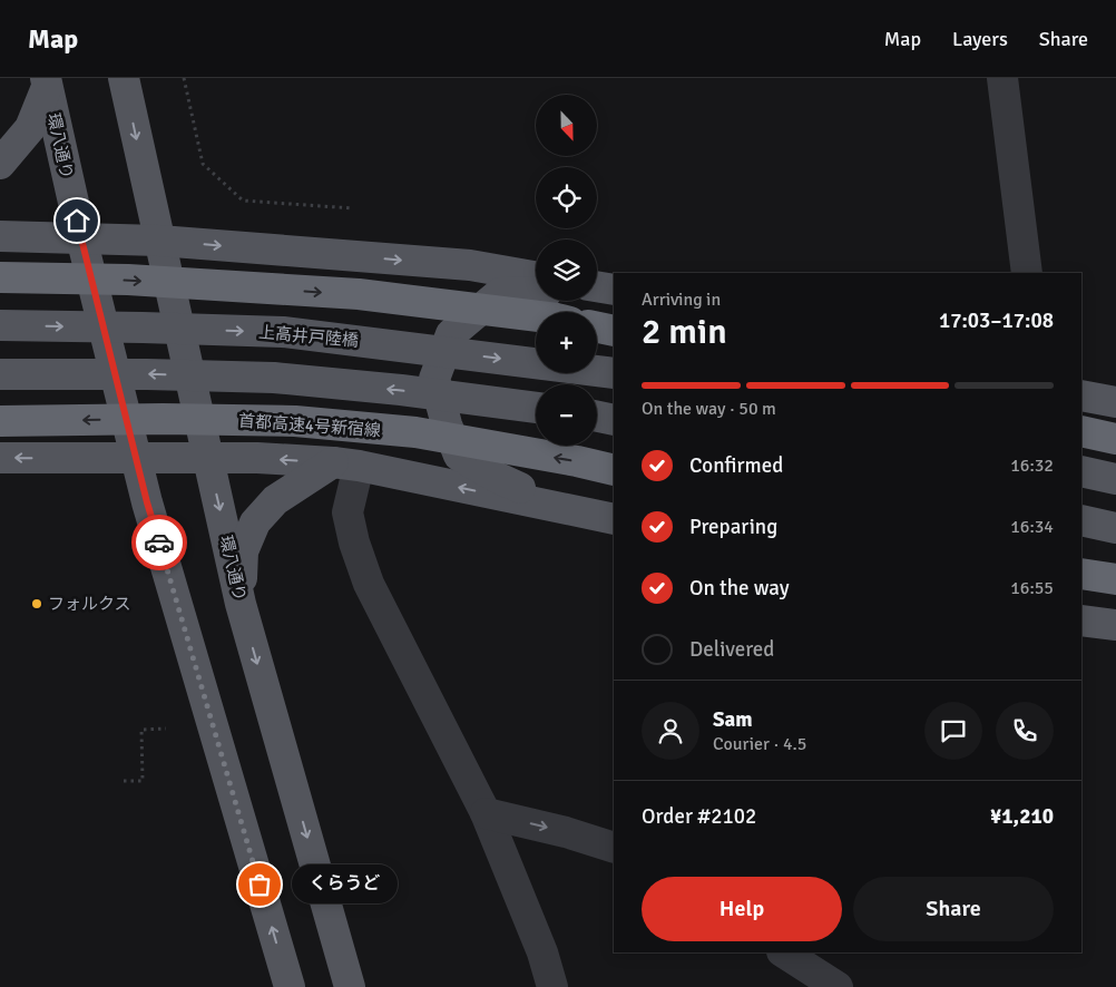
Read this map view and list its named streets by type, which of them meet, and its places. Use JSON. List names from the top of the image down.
{
  "streets": {
    "highway": ["首都高速4号新宿線"],
    "main road": ["環八通り", "上高井戸陸橋"]
  },
  "places": ["フォルクス", "くらうど"],
  "north": "bottom",
  "page": {
    "header": "Map",
    "nav": ["Map", "Layers", "Share"],
    "map_buttons": ["+", "−"],
    "heading": ["2 min", "Arriving in", "17:03–17:08"],
    "panel": [
      "Sam",
      "Courier · 4.5",
      "Order #2102",
      "¥1,210"
    ],
    "bar": "On the way · 50 m",
    "list": [
      ["Confirmed", "16:32"],
      ["Preparing", "16:34"],
      ["On the way", "16:55"],
      "Delivered"
    ],
    "bubble": "くらうど",
    "buttons": ["Help", "Share"]
  }
}
